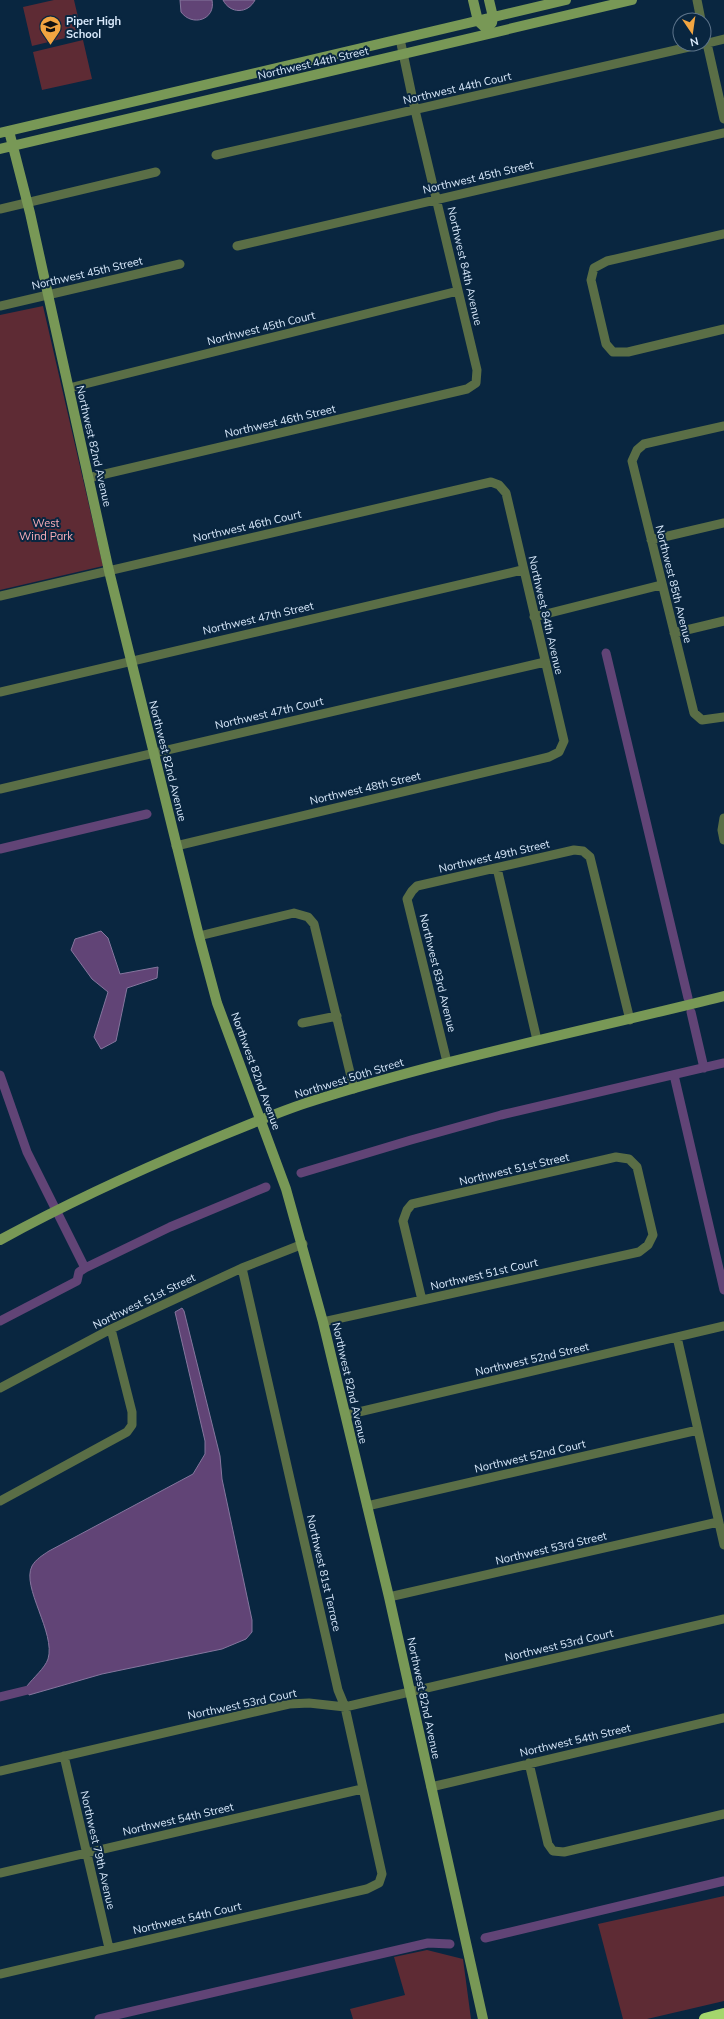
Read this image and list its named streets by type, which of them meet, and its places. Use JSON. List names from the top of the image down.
{
  "streets": {
    "street": [
      "Northwest 44th Street",
      "Northwest 44th Court",
      "Northwest 45th Street",
      "Northwest 84th Avenue",
      "Northwest 45th Court",
      "Northwest 46th Street",
      "Northwest 82nd Avenue",
      "Northwest 46th Court",
      "Northwest 85th Avenue",
      "Northwest 47th Street",
      "Northwest 47th Court",
      "Northwest 48th Street",
      "Northwest 49th Street",
      "Northwest 83rd Avenue",
      "Northwest 50th Street",
      "Northwest 51st Street",
      "Northwest 51st Court",
      "Northwest 52nd Street",
      "Northwest 52nd Court",
      "Northwest 53rd Street",
      "Northwest 81st Terrace",
      "Northwest 53rd Court",
      "Northwest 54th Street",
      "Northwest 79th Avenue",
      "Northwest 54th Court"
    ]
  },
  "crossings": [
    ["Northwest 44th Street", "Northwest 84th Avenue"],
    ["Northwest 44th Street", "Northwest 82nd Avenue"],
    ["Northwest 44th Court", "Northwest 84th Avenue"],
    ["Northwest 45th Street", "Northwest 84th Avenue"],
    ["Northwest 45th Street", "Northwest 82nd Avenue"],
    ["Northwest 84th Avenue", "Northwest 45th Court"],
    ["Northwest 84th Avenue", "Northwest 46th Street"],
    ["Northwest 84th Avenue", "Northwest 46th Court"],
    ["Northwest 84th Avenue", "Northwest 47th Street"],
    ["Northwest 84th Avenue", "Northwest 47th Court"],
    ["Northwest 84th Avenue", "Northwest 48th Street"],
    ["Northwest 45th Court", "Northwest 82nd Avenue"],
    ["Northwest 46th Street", "Northwest 82nd Avenue"],
    ["Northwest 82nd Avenue", "Northwest 46th Court"],
    ["Northwest 82nd Avenue", "Northwest 47th Street"],
    ["Northwest 82nd Avenue", "Northwest 47th Court"],
    ["Northwest 82nd Avenue", "Northwest 48th Street"],
    ["Northwest 82nd Avenue", "Northwest 50th Street"],
    ["Northwest 82nd Avenue", "Northwest 51st Street"],
    ["Northwest 82nd Avenue", "Northwest 51st Court"],
    ["Northwest 82nd Avenue", "Northwest 52nd Street"],
    ["Northwest 82nd Avenue", "Northwest 52nd Court"],
    ["Northwest 82nd Avenue", "Northwest 53rd Street"],
    ["Northwest 82nd Avenue", "Northwest 53rd Court"],
    ["Northwest 82nd Avenue", "Northwest 54th Street"],
    ["Northwest 49th Street", "Northwest 83rd Avenue"],
    ["Northwest 49th Street", "Northwest 50th Street"],
    ["Northwest 83rd Avenue", "Northwest 50th Street"],
    ["Northwest 51st Street", "Northwest 51st Court"],
    ["Northwest 51st Street", "Northwest 81st Terrace"],
    ["Northwest 81st Terrace", "Northwest 53rd Court"],
    ["Northwest 81st Terrace", "Northwest 54th Street"],
    ["Northwest 81st Terrace", "Northwest 54th Court"],
    ["Northwest 53rd Court", "Northwest 79th Avenue"],
    ["Northwest 54th Street", "Northwest 79th Avenue"],
    ["Northwest 79th Avenue", "Northwest 54th Court"]
  ],
  "parks": ["West Wind Park"],
  "places": {
    "school or university": ["Piper High School"]
  },
  "north": "bottom"
}
